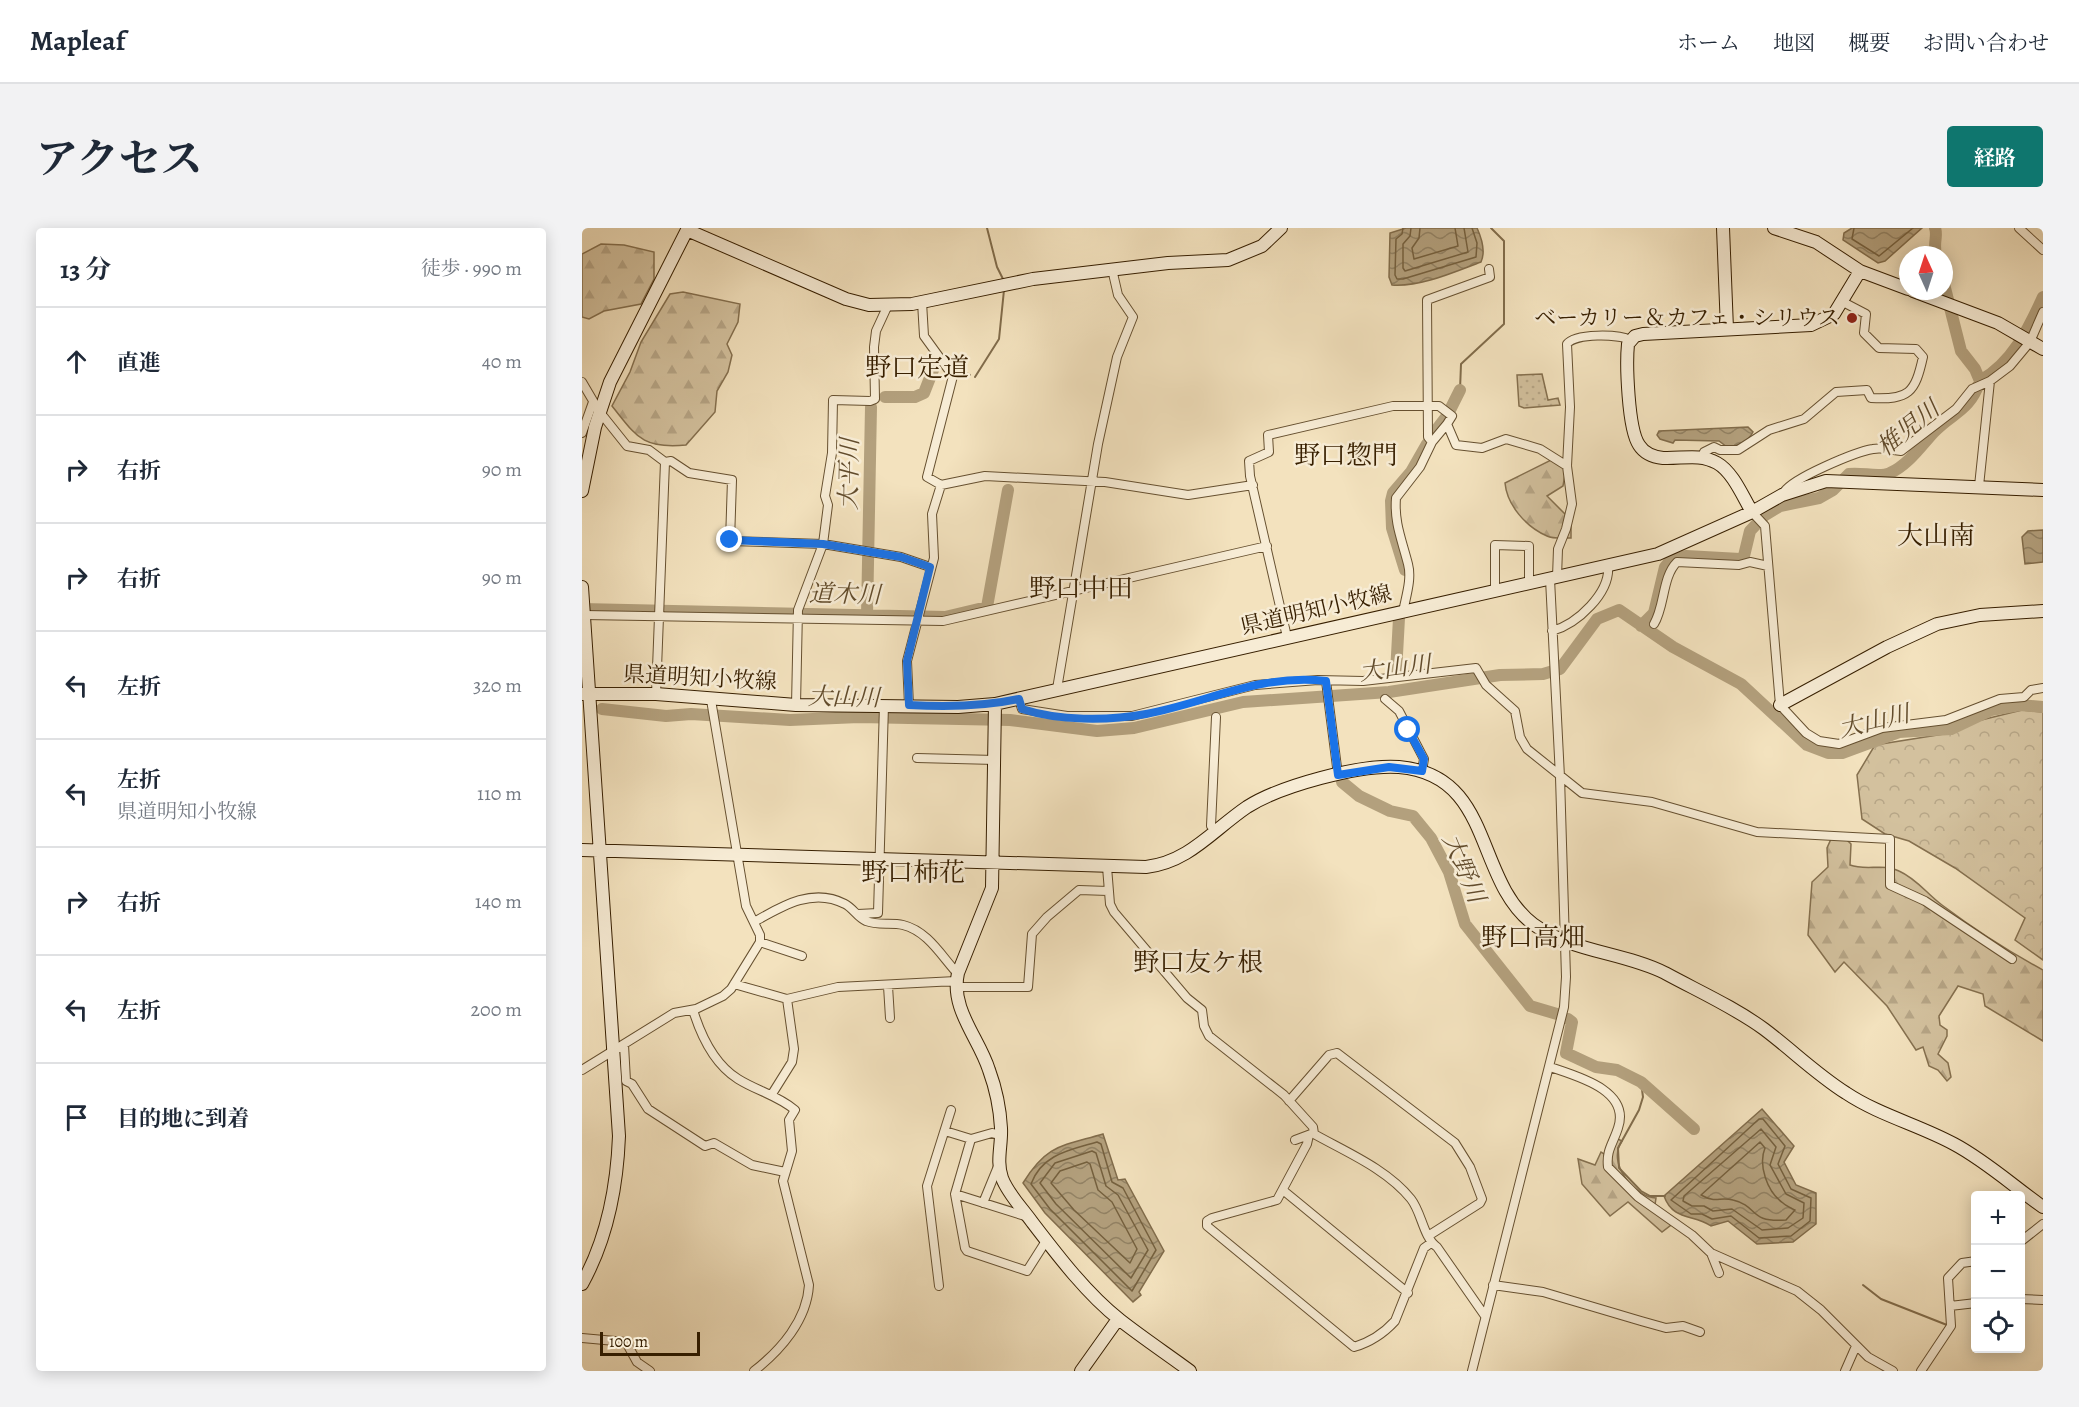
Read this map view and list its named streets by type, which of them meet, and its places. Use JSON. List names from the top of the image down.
{
  "streets": {
    "street": ["県道明知小牧線"]
  },
  "districts": [
    "野口定道",
    "野口惣門",
    "大山南",
    "野口中田",
    "野口柿花",
    "野口高畑",
    "野口友ケ根"
  ],
  "water": [
    "椎児川",
    "大平川",
    "道木川",
    "大山川",
    "大野川"
  ],
  "places": ["ベーカリー＆カフェ・シリウス"],
  "scale_bar": "100 m",
  "north": "top",
  "page": {
    "header": "Mapleaf",
    "nav": [
      "ホーム",
      "地図",
      "概要",
      "お問い合わせ"
    ],
    "title": "アクセス",
    "buttons": "経路",
    "heading": ["13 分", "徒歩 · 990 m"],
    "list": [
      ["直進", "40 m"],
      ["右折", "90 m"],
      ["右折", "90 m"],
      ["左折", "320 m"],
      ["左折", "県道明知小牧線", "110 m"],
      ["右折", "140 m"],
      ["左折", "200 m"],
      "目的地に到着"
    ],
    "map_buttons": ["+", "−"],
    "scale": "100 m"
  }
}
